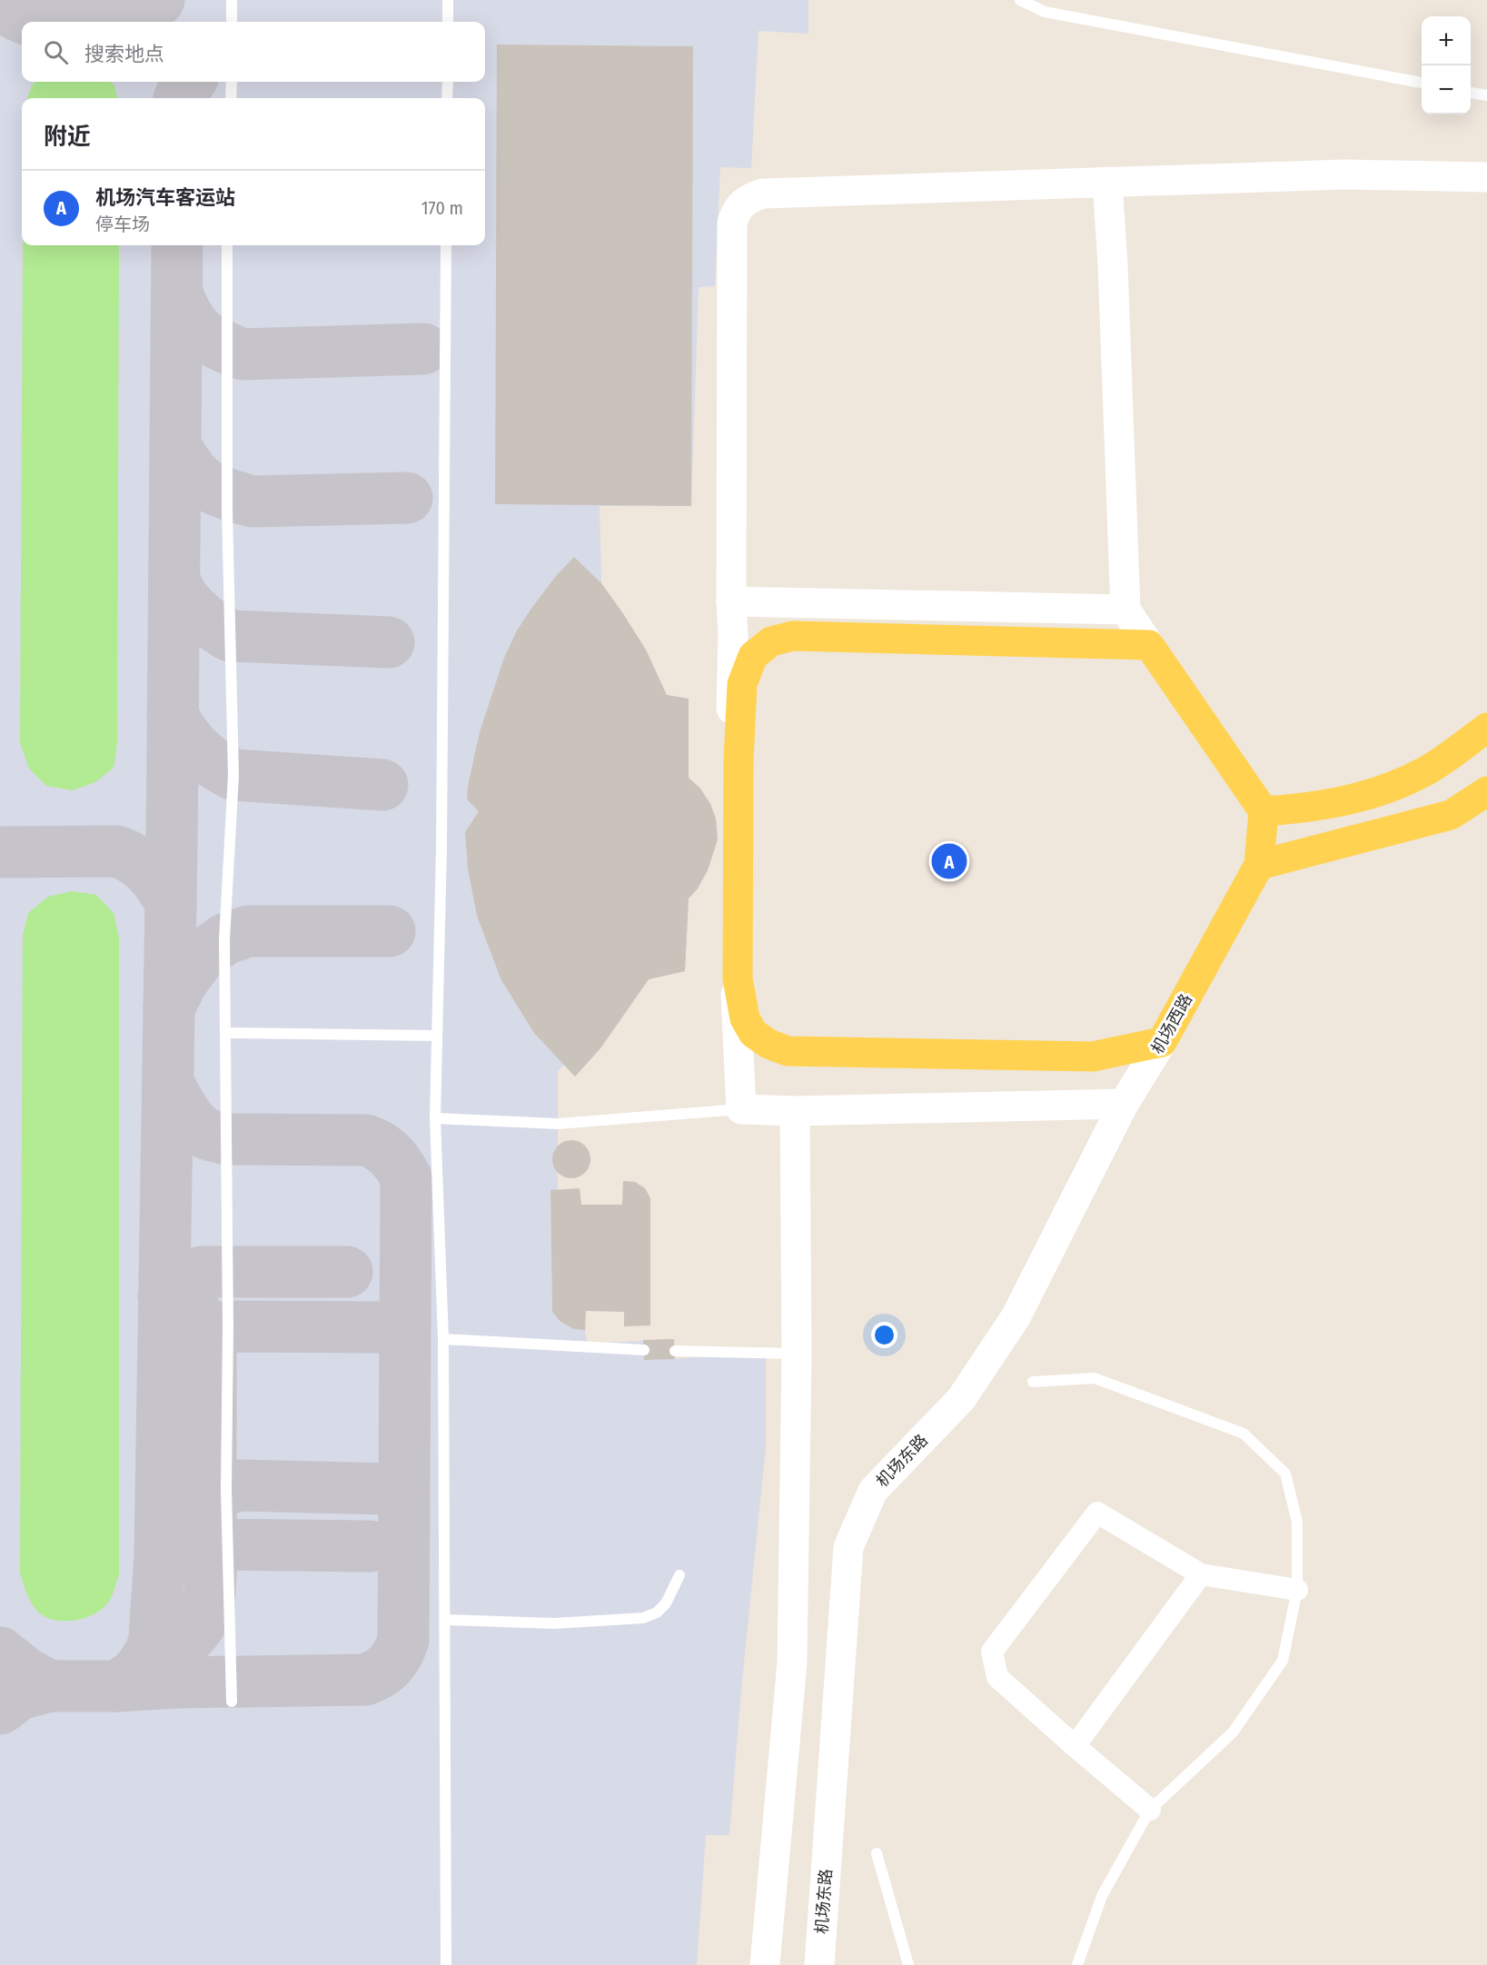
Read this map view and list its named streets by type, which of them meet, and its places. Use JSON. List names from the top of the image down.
{
  "streets": {
    "main road": ["机场西路", "机场东路"]
  },
  "crossings": [
    ["机场西路", "机场东路"]
  ],
  "page": {
    "map_buttons": ["+", "−"],
    "search": "搜索地点",
    "heading": "附近",
    "list": [
      {
        "mark": "A",
        "name": "机场汽车客运站",
        "note": "停车场",
        "value": "170 m"
      }
    ],
    "pins": "A"
  }
}
